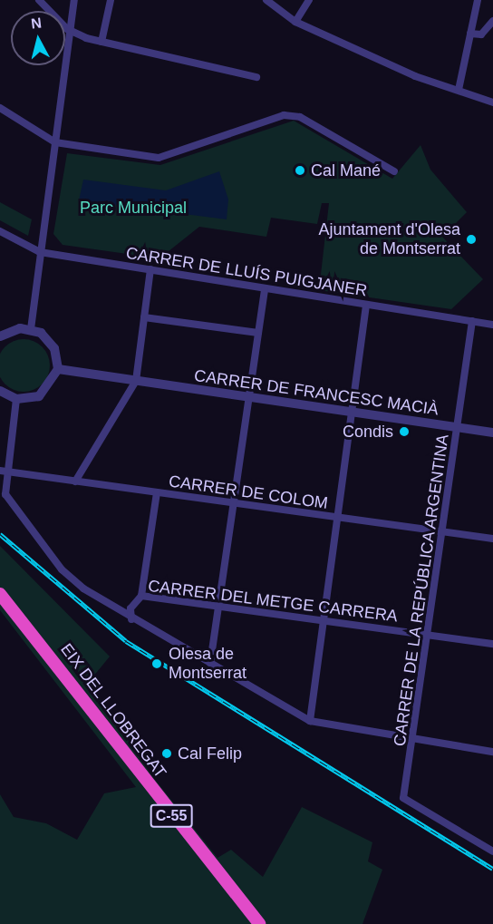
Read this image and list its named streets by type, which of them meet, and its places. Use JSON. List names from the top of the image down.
{
  "streets": {
    "highway": ["EIX DEL LLOBREGAT", "C-55"],
    "street": [
      "CARRER DE LLUÍS PUIGJANER",
      "CARRER DE FRANCESC MACIÀ",
      "CARRER DE COLOM",
      "CARRER DE LA REPÚBLICA ARGENTINA",
      "CARRER DEL METGE CARRERA"
    ]
  },
  "crossings": [
    ["CARRER DE LLUÍS PUIGJANER", "CARRER DE LA REPÚBLICA ARGENTINA"],
    ["CARRER DE FRANCESC MACIÀ", "CARRER DE LA REPÚBLICA ARGENTINA"],
    ["CARRER DE COLOM", "CARRER DE LA REPÚBLICA ARGENTINA"],
    ["CARRER DE LA REPÚBLICA ARGENTINA", "CARRER DEL METGE CARRERA"]
  ],
  "parks": ["Parc Municipal"],
  "places": [
    "Cal Mané",
    "Ajuntament d'Olesa de Montserrat",
    "Condis",
    "Olesa de Montserrat",
    "Cal Felip"
  ],
  "north": "top"
}
